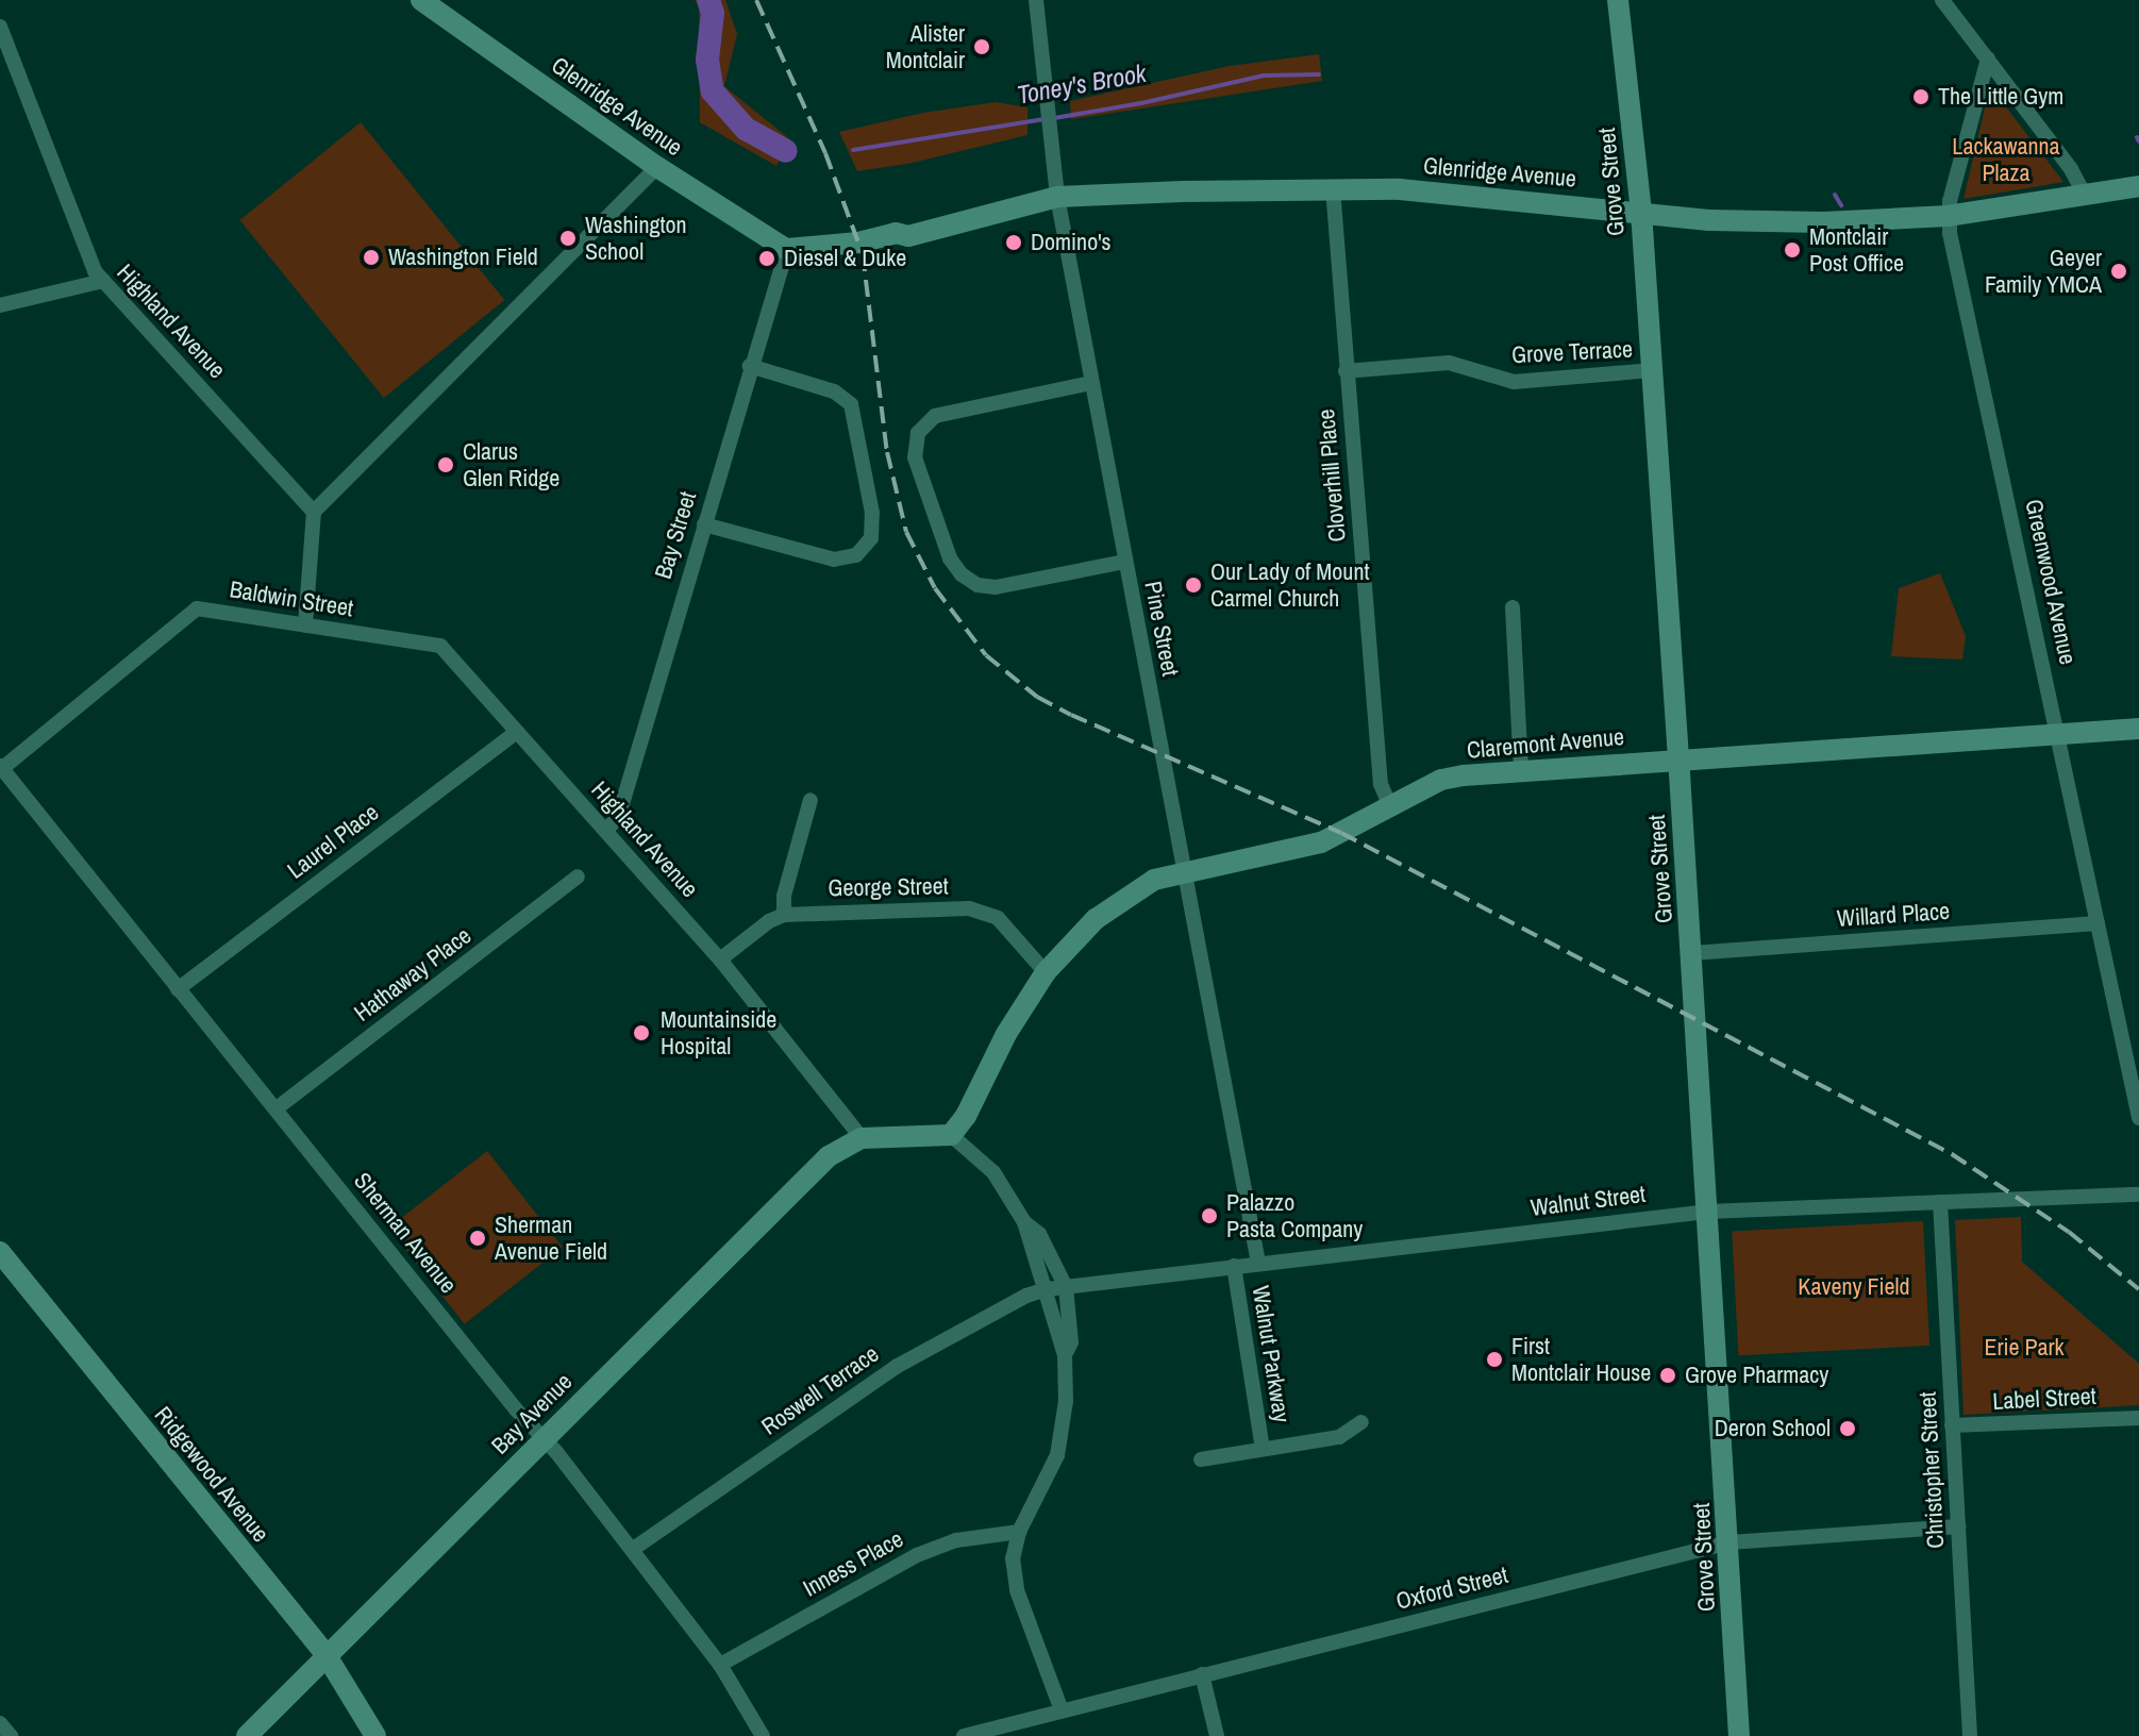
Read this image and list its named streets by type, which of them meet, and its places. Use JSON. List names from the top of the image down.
{
  "streets": {
    "street": [
      "Glenridge Avenue",
      "Grove Street",
      "Highland Avenue",
      "Grove Terrace",
      "Cloverhill Place",
      "Bay Street",
      "Greenwood Avenue",
      "Baldwin Street",
      "Pine Street",
      "Claremont Avenue",
      "Laurel Place",
      "George Street",
      "Willard Place",
      "Hathaway Place",
      "Walnut Street",
      "Sherman Avenue",
      "Walnut Parkway",
      "Roswell Terrace",
      "Label Street",
      "Bay Avenue",
      "Christopher Street",
      "Ridgewood Avenue",
      "Inness Place",
      "Oxford Street"
    ]
  },
  "crossings": [
    ["Glenridge Avenue", "Grove Street"],
    ["Glenridge Avenue", "Cloverhill Place"],
    ["Glenridge Avenue", "Bay Street"],
    ["Glenridge Avenue", "Greenwood Avenue"],
    ["Glenridge Avenue", "Pine Street"],
    ["Grove Street", "Grove Terrace"],
    ["Grove Street", "Claremont Avenue"],
    ["Grove Street", "Willard Place"],
    ["Grove Street", "Walnut Street"],
    ["Grove Street", "Oxford Street"],
    ["Highland Avenue", "Bay Street"],
    ["Highland Avenue", "Baldwin Street"],
    ["Highland Avenue", "Laurel Place"],
    ["Highland Avenue", "Bay Avenue"],
    ["Grove Terrace", "Cloverhill Place"],
    ["Cloverhill Place", "Claremont Avenue"],
    ["Greenwood Avenue", "Claremont Avenue"],
    ["Greenwood Avenue", "Willard Place"],
    ["Baldwin Street", "Sherman Avenue"],
    ["Pine Street", "Claremont Avenue"],
    ["Pine Street", "Walnut Street"],
    ["Claremont Avenue", "George Street"],
    ["Laurel Place", "Sherman Avenue"],
    ["Hathaway Place", "Sherman Avenue"],
    ["Walnut Street", "Walnut Parkway"],
    ["Walnut Street", "Roswell Terrace"],
    ["Walnut Street", "Christopher Street"],
    ["Sherman Avenue", "Roswell Terrace"],
    ["Sherman Avenue", "Bay Avenue"],
    ["Sherman Avenue", "Inness Place"],
    ["Label Street", "Christopher Street"],
    ["Bay Avenue", "Ridgewood Avenue"],
    ["Christopher Street", "Oxford Street"]
  ],
  "water": ["Toney's Brook"],
  "parks": ["Lackawanna Plaza", "Kaveny Field", "Erie Park"],
  "places": [
    "Alister Montclair",
    "The Little Gym",
    "Washington School",
    "Domino's",
    "Montclair Post Office",
    "Washington Field",
    "Diesel & Duke",
    "Geyer Family YMCA",
    "Clarus Glen Ridge",
    "Our Lady of Mount Carmel Church",
    "Mountainside Hospital",
    "Palazzo Pasta Company",
    "Sherman Avenue Field",
    "First Montclair House",
    "Grove Pharmacy",
    "Deron School"
  ]
}
